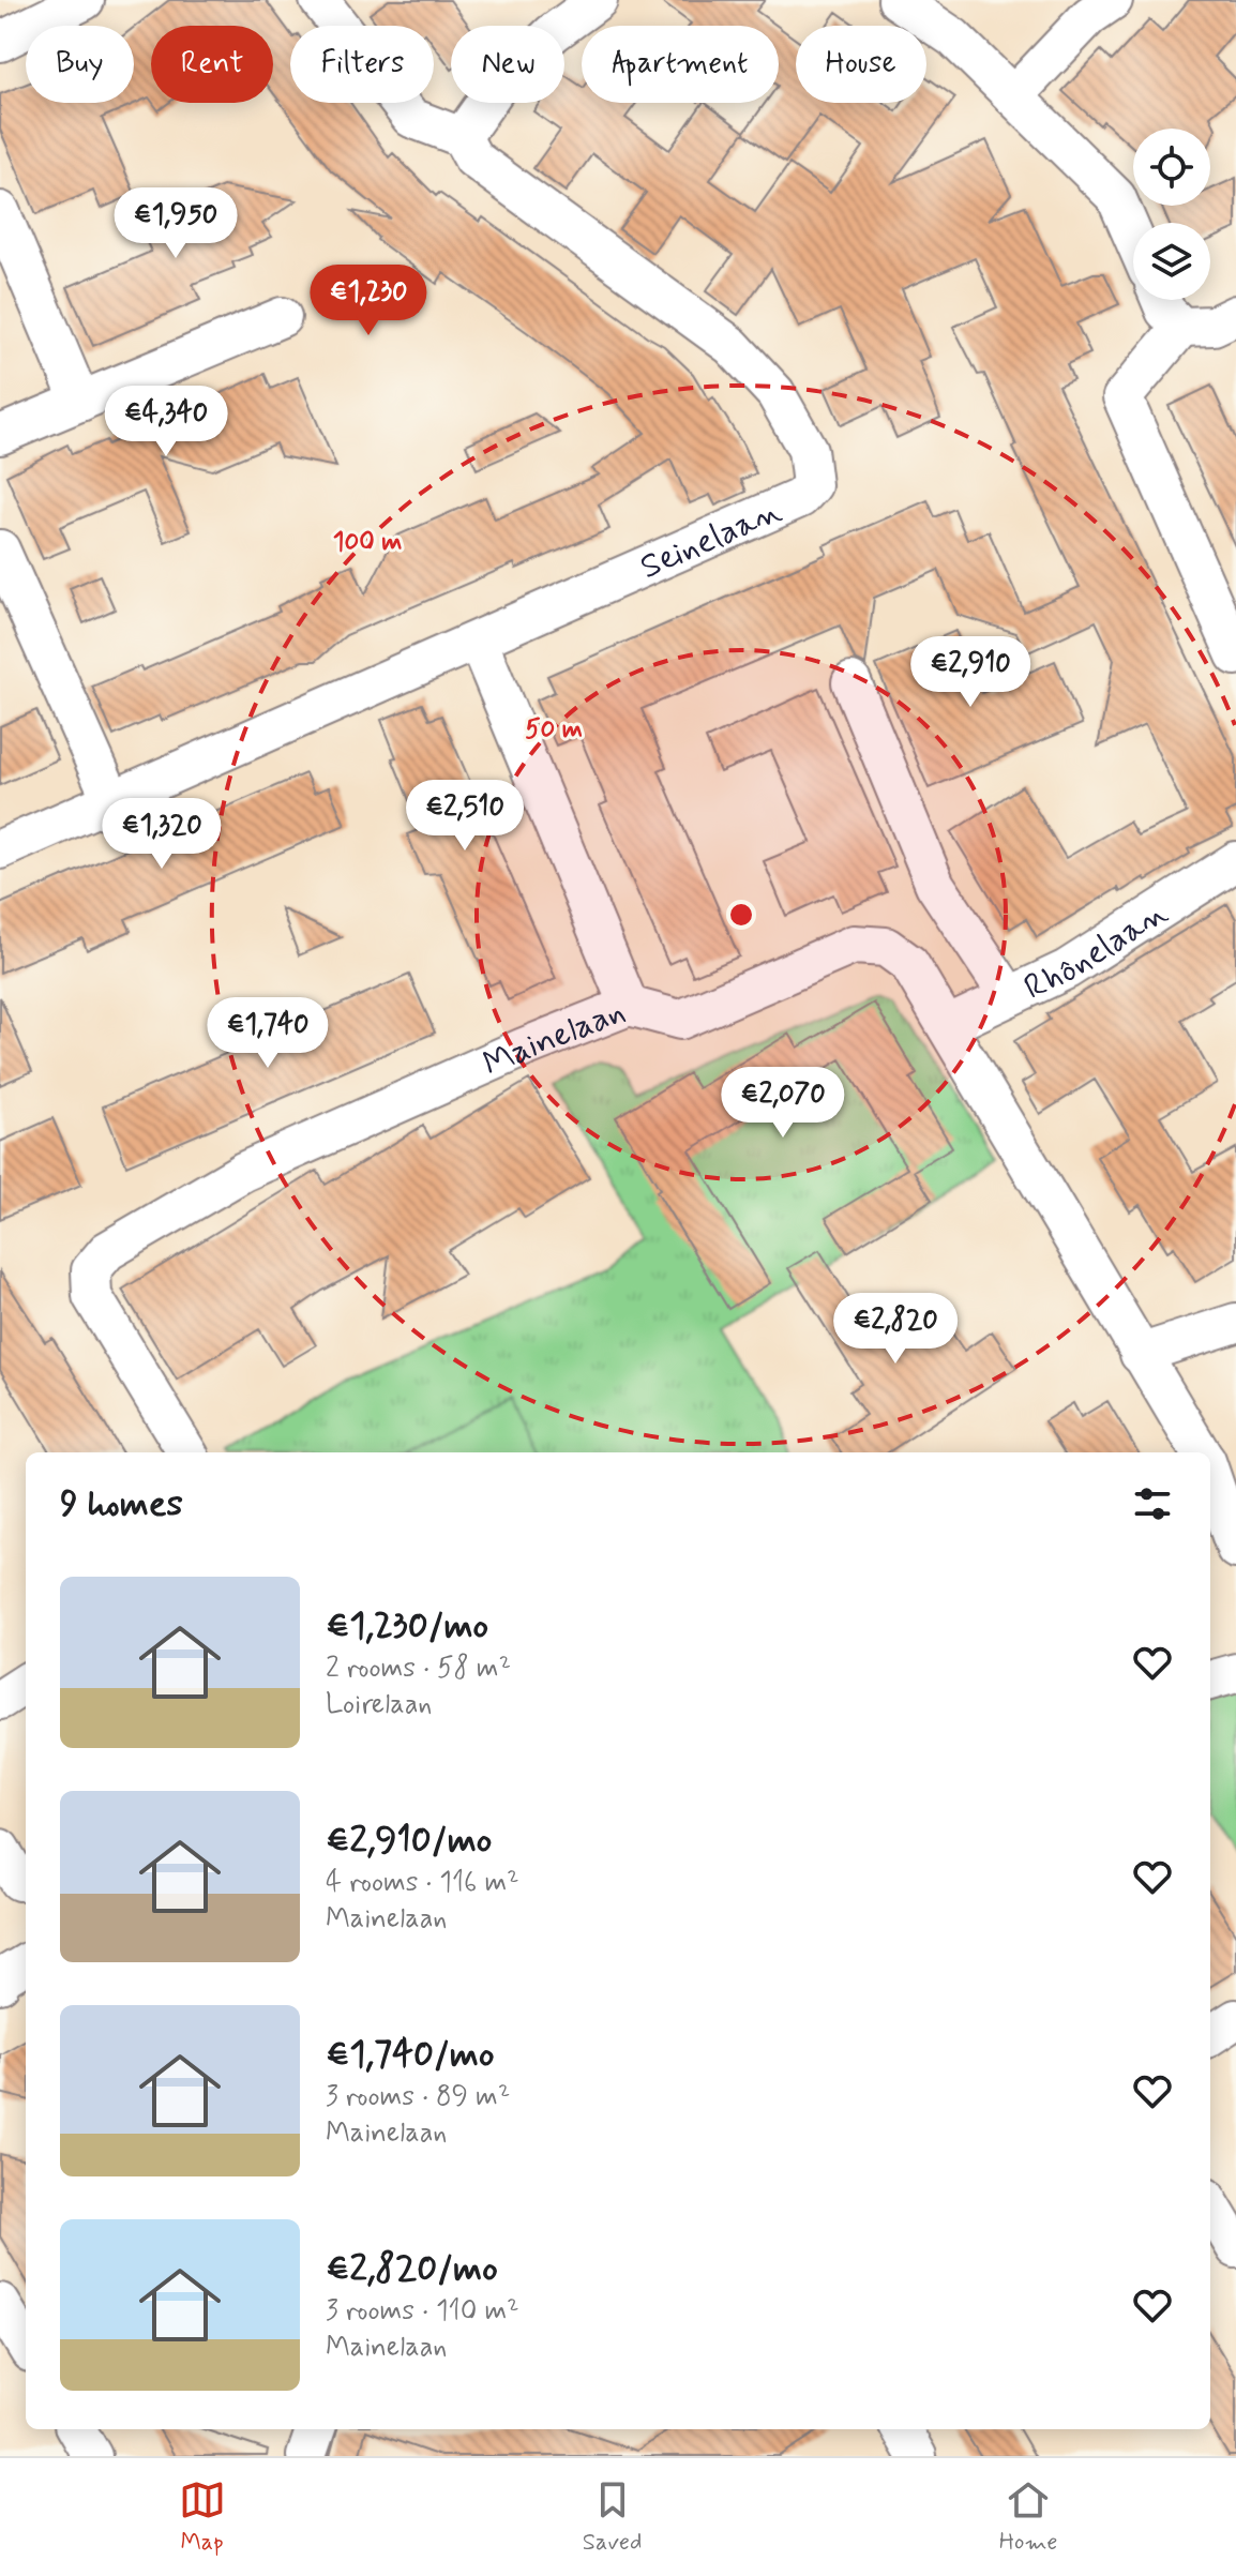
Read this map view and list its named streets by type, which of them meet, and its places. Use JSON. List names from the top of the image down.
{
  "streets": {
    "street": ["Seinelaan", "Rhônelaan", "Mainelaan"]
  },
  "crossings": [
    ["Rhônelaan", "Mainelaan"]
  ],
  "page": {
    "chip": [
      "Buy",
      "Rent",
      "Filters",
      "New",
      "Apartment",
      "House"
    ],
    "price": [
      "€1,950",
      "€1,230",
      "€4,340",
      "€2,910",
      "€2,510",
      "€1,320",
      "€1,740",
      "€2,070",
      "€2,820"
    ],
    "heading": "9 homes",
    "list": [
      {
        "name": "€1,230/mo",
        "note": "2 rooms · 58 m² · Loirelaan"
      },
      {
        "name": "€2,910/mo",
        "note": "4 rooms · 116 m² · Mainelaan"
      },
      {
        "name": "€1,740/mo",
        "note": "3 rooms · 89 m² · Mainelaan"
      },
      {
        "name": "€2,820/mo",
        "note": "3 rooms · 110 m² · Mainelaan"
      }
    ],
    "tabs": ["Map", "Saved", "Home"]
  },
  "rings": ["100 m", "50 m"]
}
